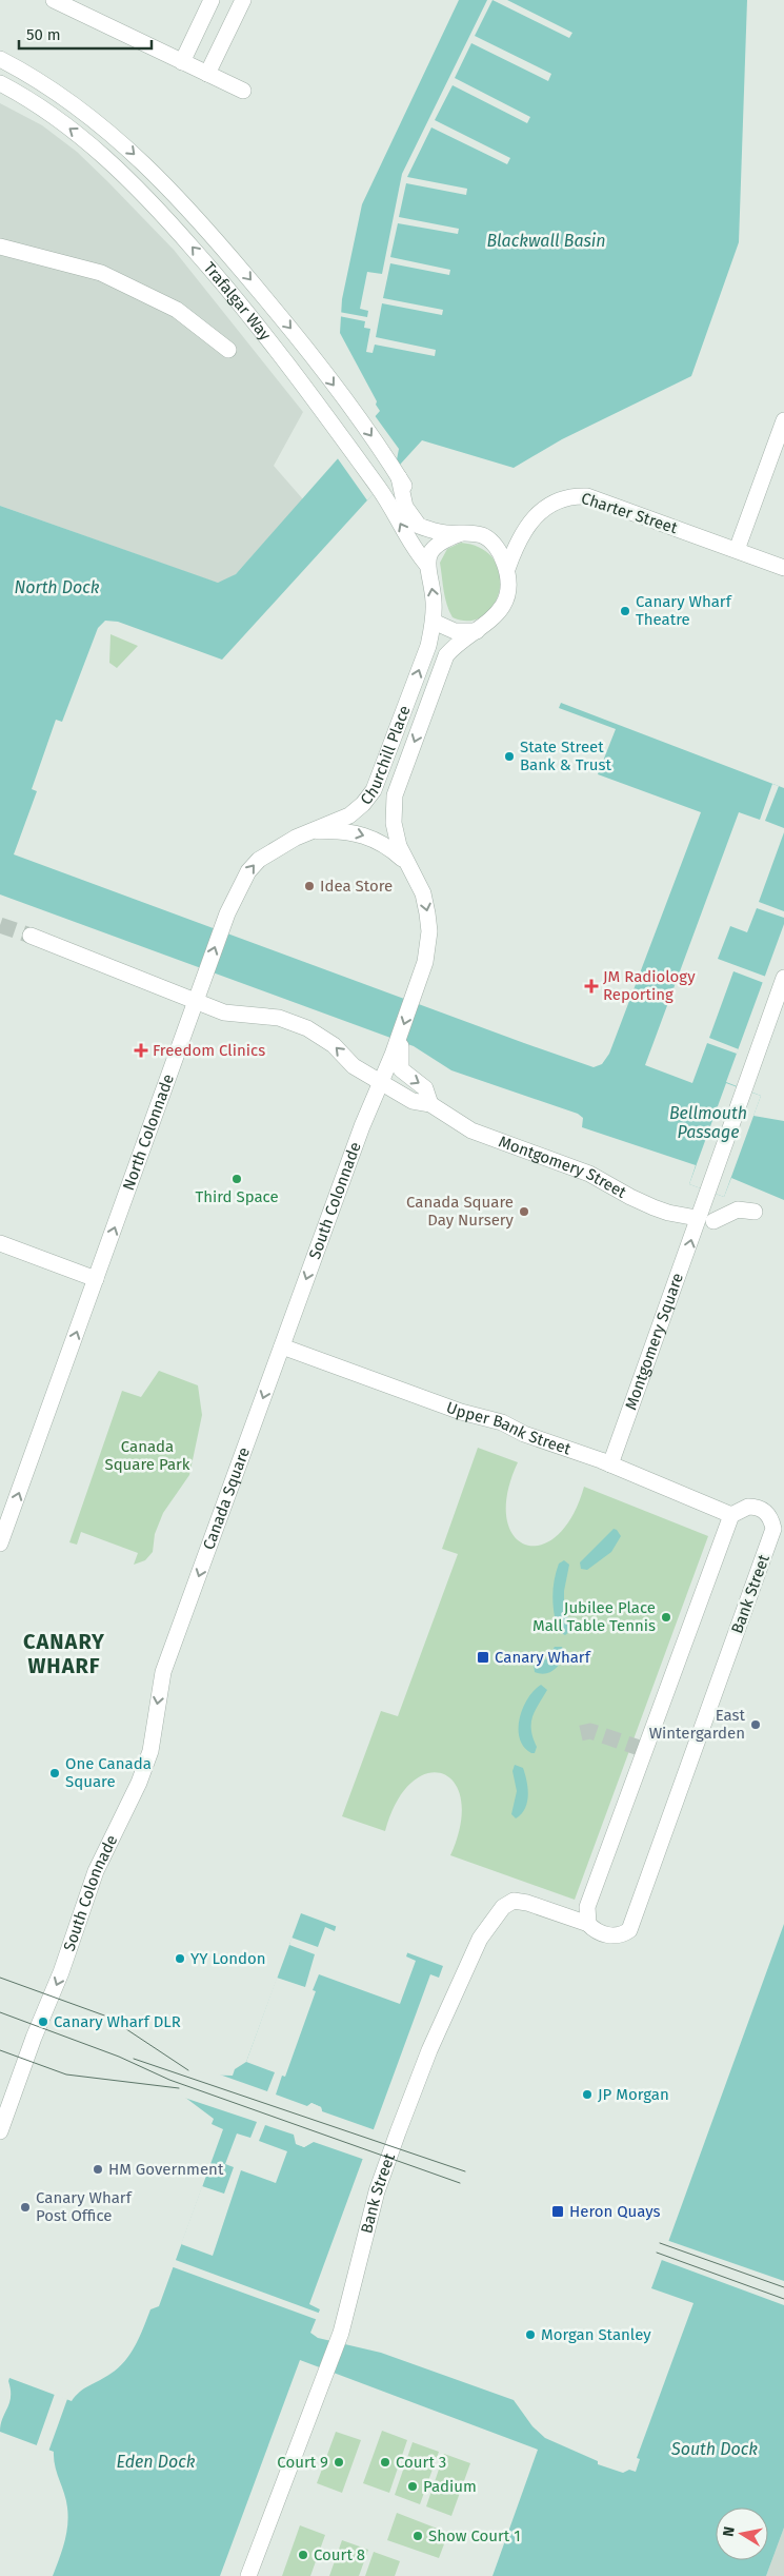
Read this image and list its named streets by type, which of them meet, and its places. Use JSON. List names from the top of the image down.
{
  "streets": {
    "street": [
      "Trafalgar Way",
      "Charter Street",
      "Churchill Place",
      "North Colonnade",
      "Montgomery Street",
      "South Colonnade",
      "Montgomery Square",
      "Upper Bank Street",
      "Canada Square",
      "Bank Street"
    ]
  },
  "crossings": [
    ["Trafalgar Way", "Charter Street"],
    ["Trafalgar Way", "Churchill Place"],
    ["Charter Street", "Churchill Place"],
    ["Churchill Place", "North Colonnade"],
    ["Churchill Place", "Montgomery Street"],
    ["Churchill Place", "South Colonnade"],
    ["North Colonnade", "Montgomery Street"],
    ["Montgomery Street", "South Colonnade"],
    ["Montgomery Street", "Montgomery Square"],
    ["South Colonnade", "Upper Bank Street"],
    ["South Colonnade", "Canada Square"],
    ["Montgomery Square", "Upper Bank Street"],
    ["Upper Bank Street", "Canada Square"],
    ["Upper Bank Street", "Bank Street"]
  ],
  "one_way": [
    "North Colonnade",
    "South Colonnade",
    "Montgomery Square",
    "Canada Square"
  ],
  "districts": ["CANARY WHARF"],
  "water": [
    "Blackwall Basin",
    "North Dock",
    "Bellmouth Passage",
    "South Dock",
    "Eden Dock"
  ],
  "parks": ["Canada Square Park"],
  "places": {
    "other": [
      "Canary Wharf Theatre",
      "State Street Bank & Trust",
      "Idea Store",
      "Third Space",
      "Canada Square Day Nursery",
      "Jubilee Place Mall Table Tennis",
      "East Wintergarden",
      "One Canada Square",
      "YY London",
      "Canary Wharf DLR",
      "JP Morgan",
      "HM Government",
      "Canary Wharf Post Office",
      "Morgan Stanley",
      "Court 9",
      "Court 3",
      "Padium",
      "Show Court 1",
      "Court 8"
    ],
    "health": ["JM Radiology Reporting", "Freedom Clinics"],
    "transit": ["Canary Wharf", "Heron Quays"]
  },
  "scale_bar": "50 m",
  "north": "left"
}
